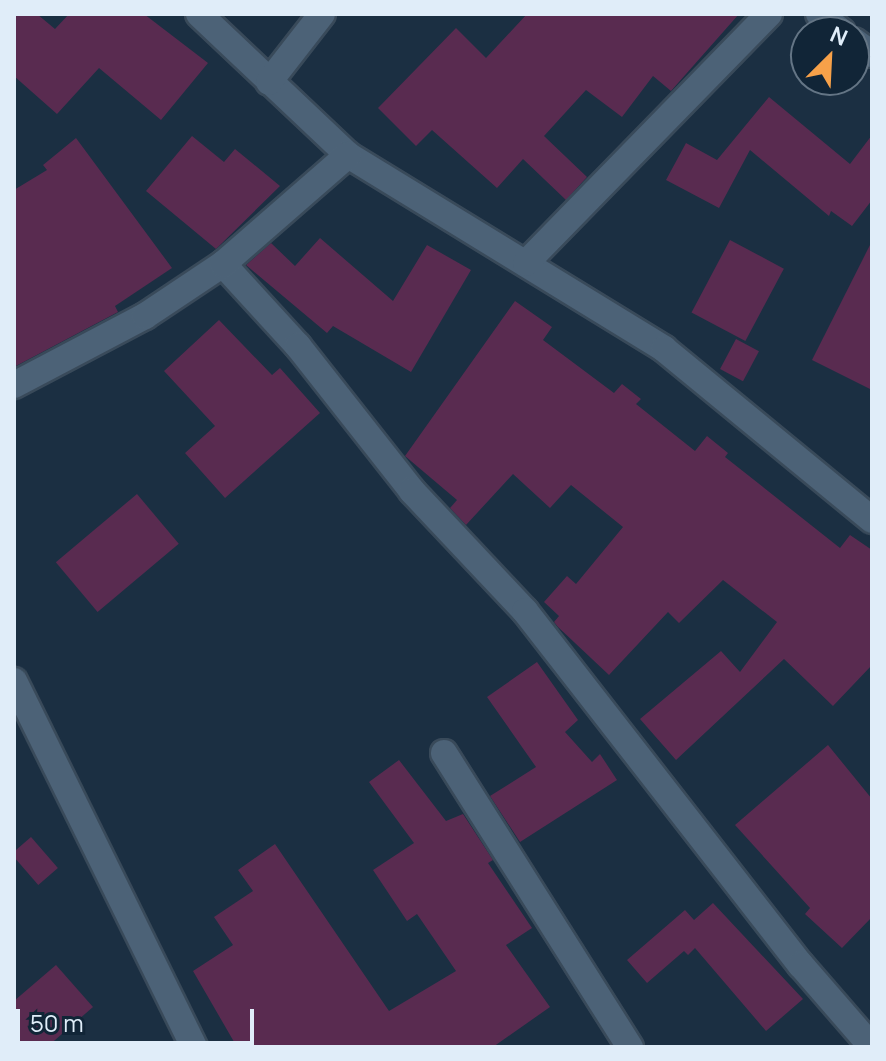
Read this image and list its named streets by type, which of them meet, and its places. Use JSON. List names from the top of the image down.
{
  "scale_bar": "50 m",
  "north": "top right"
}
